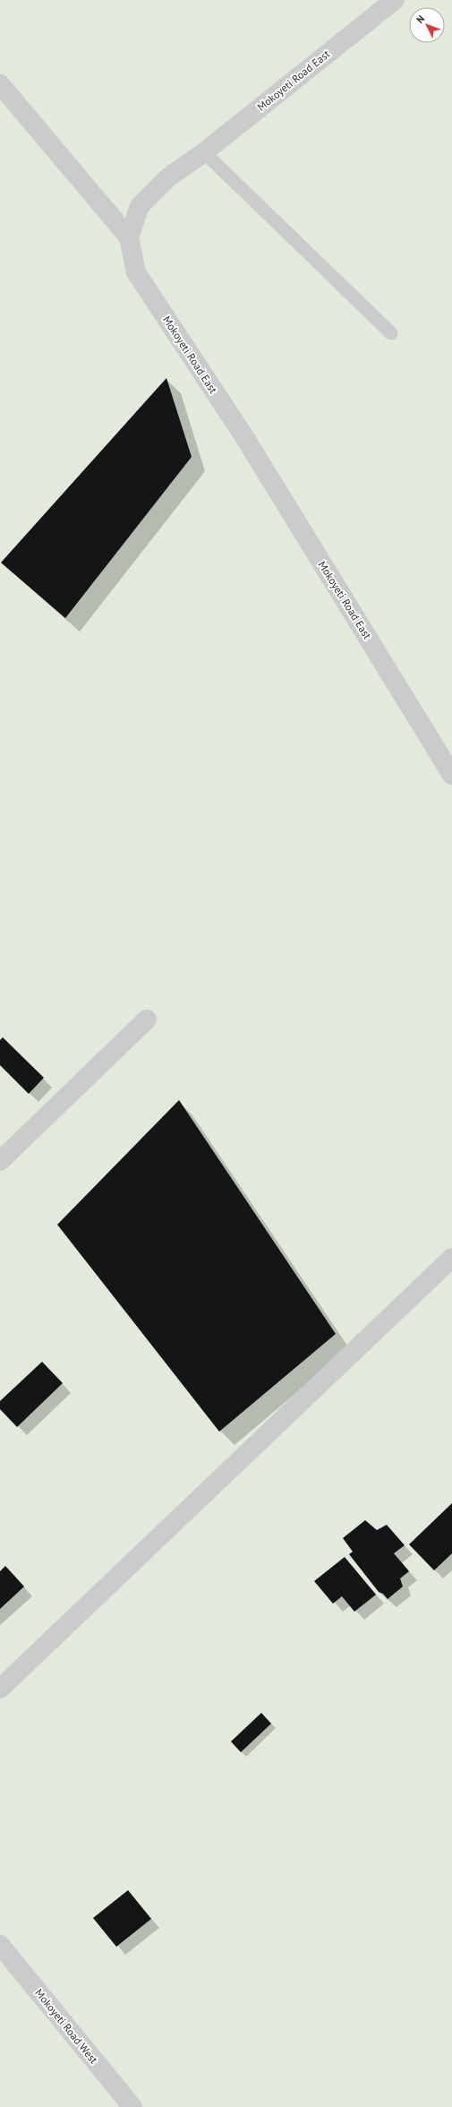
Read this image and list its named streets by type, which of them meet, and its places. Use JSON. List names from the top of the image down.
{
  "streets": {
    "street": ["Mokoyeti Road East", "Mokoyeti Road West"]
  },
  "north": "top left"
}
